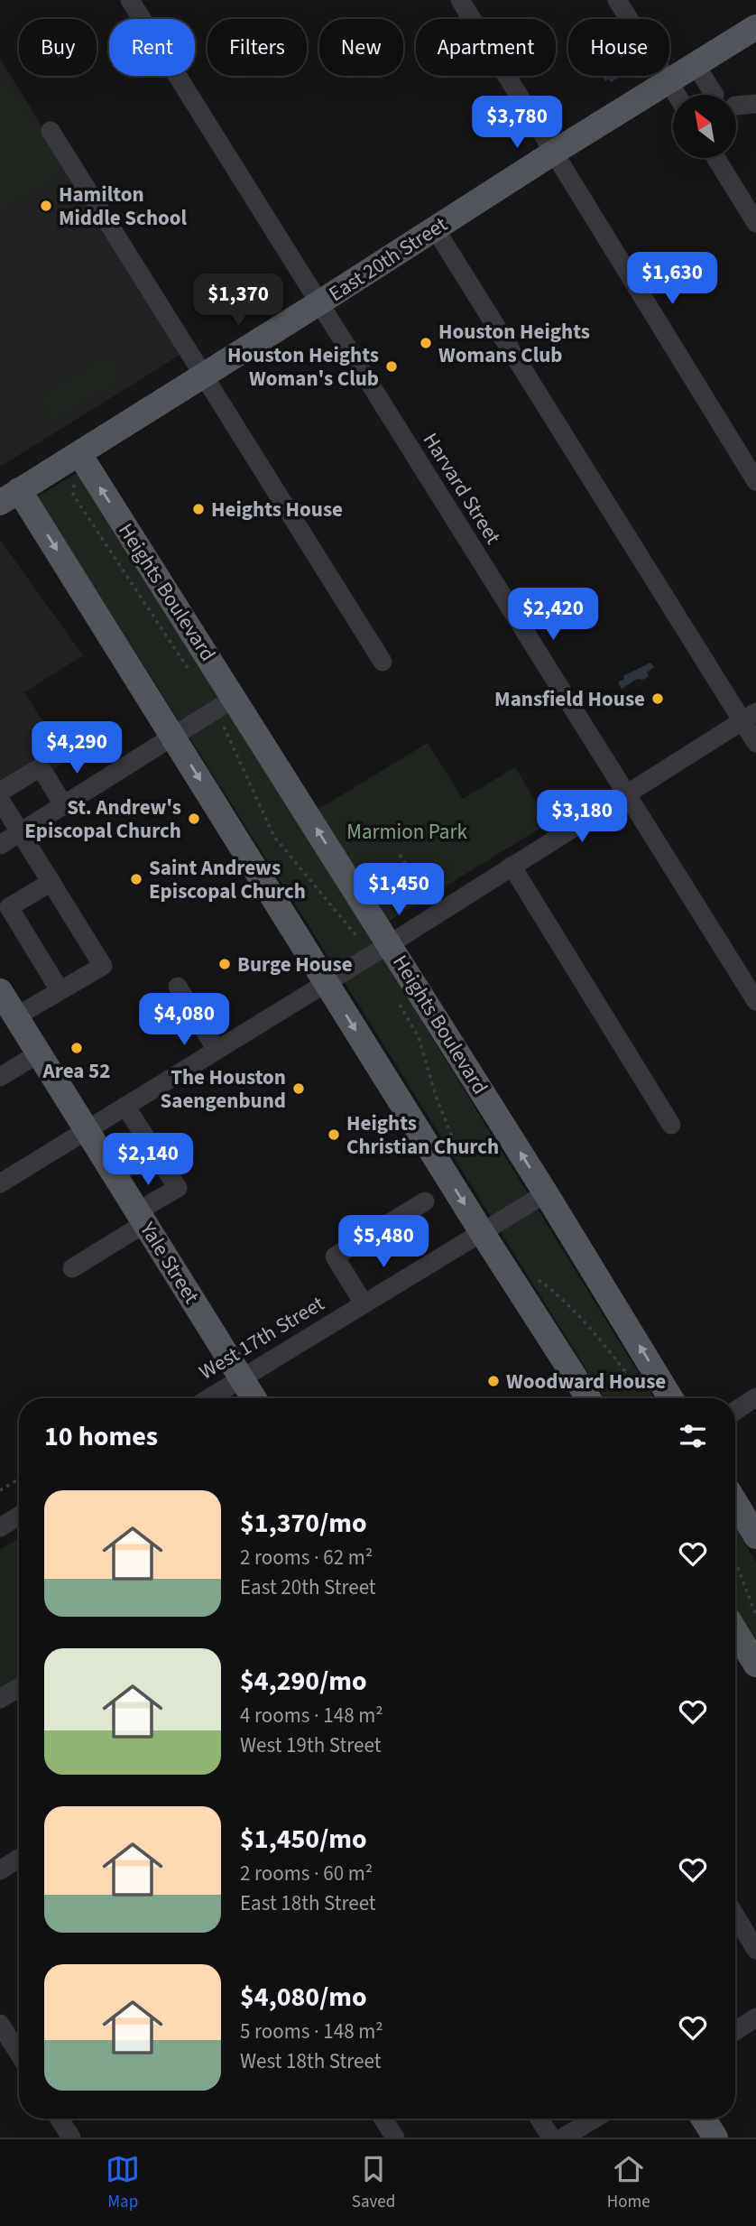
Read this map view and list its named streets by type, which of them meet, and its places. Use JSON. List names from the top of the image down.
{
  "streets": {
    "main road": ["East 20th Street", "Heights Boulevard", "Yale Street"],
    "street": ["Harvard Street", "West 17th Street"]
  },
  "crossings": [
    ["East 20th Street", "Harvard Street"],
    ["East 20th Street", "Heights Boulevard"],
    ["Heights Boulevard", "West 17th Street"],
    ["Yale Street", "West 17th Street"]
  ],
  "parks": ["Marmion Park"],
  "places": [
    "Hamilton Middle School",
    "Houston Heights Womans Club",
    "Houston Heights Woman's Club",
    "Heights House",
    "Mansfield House",
    "St. Andrew's Episcopal Church",
    "Saint Andrews Episcopal Church",
    "Burge House",
    "Area 52",
    "The Houston Saengenbund",
    "Heights Christian Church",
    "Woodward House"
  ],
  "north": "top left",
  "page": {
    "chip": [
      "Buy",
      "Rent",
      "Filters",
      "New",
      "Apartment",
      "House"
    ],
    "price": [
      "$3,780",
      "$1,630",
      "$1,370",
      "$2,420",
      "$4,290",
      "$3,180",
      "$1,450",
      "$4,080",
      "$2,140",
      "$5,480"
    ],
    "heading": "10 homes",
    "list": [
      {
        "name": "$1,370/mo",
        "note": "2 rooms · 62 m² · East 20th Street"
      },
      {
        "name": "$4,290/mo",
        "note": "4 rooms · 148 m² · West 19th Street"
      },
      {
        "name": "$1,450/mo",
        "note": "2 rooms · 60 m² · East 18th Street"
      },
      {
        "name": "$4,080/mo",
        "note": "5 rooms · 148 m² · West 18th Street"
      }
    ],
    "tabs": ["Map", "Saved", "Home"]
  }
}
